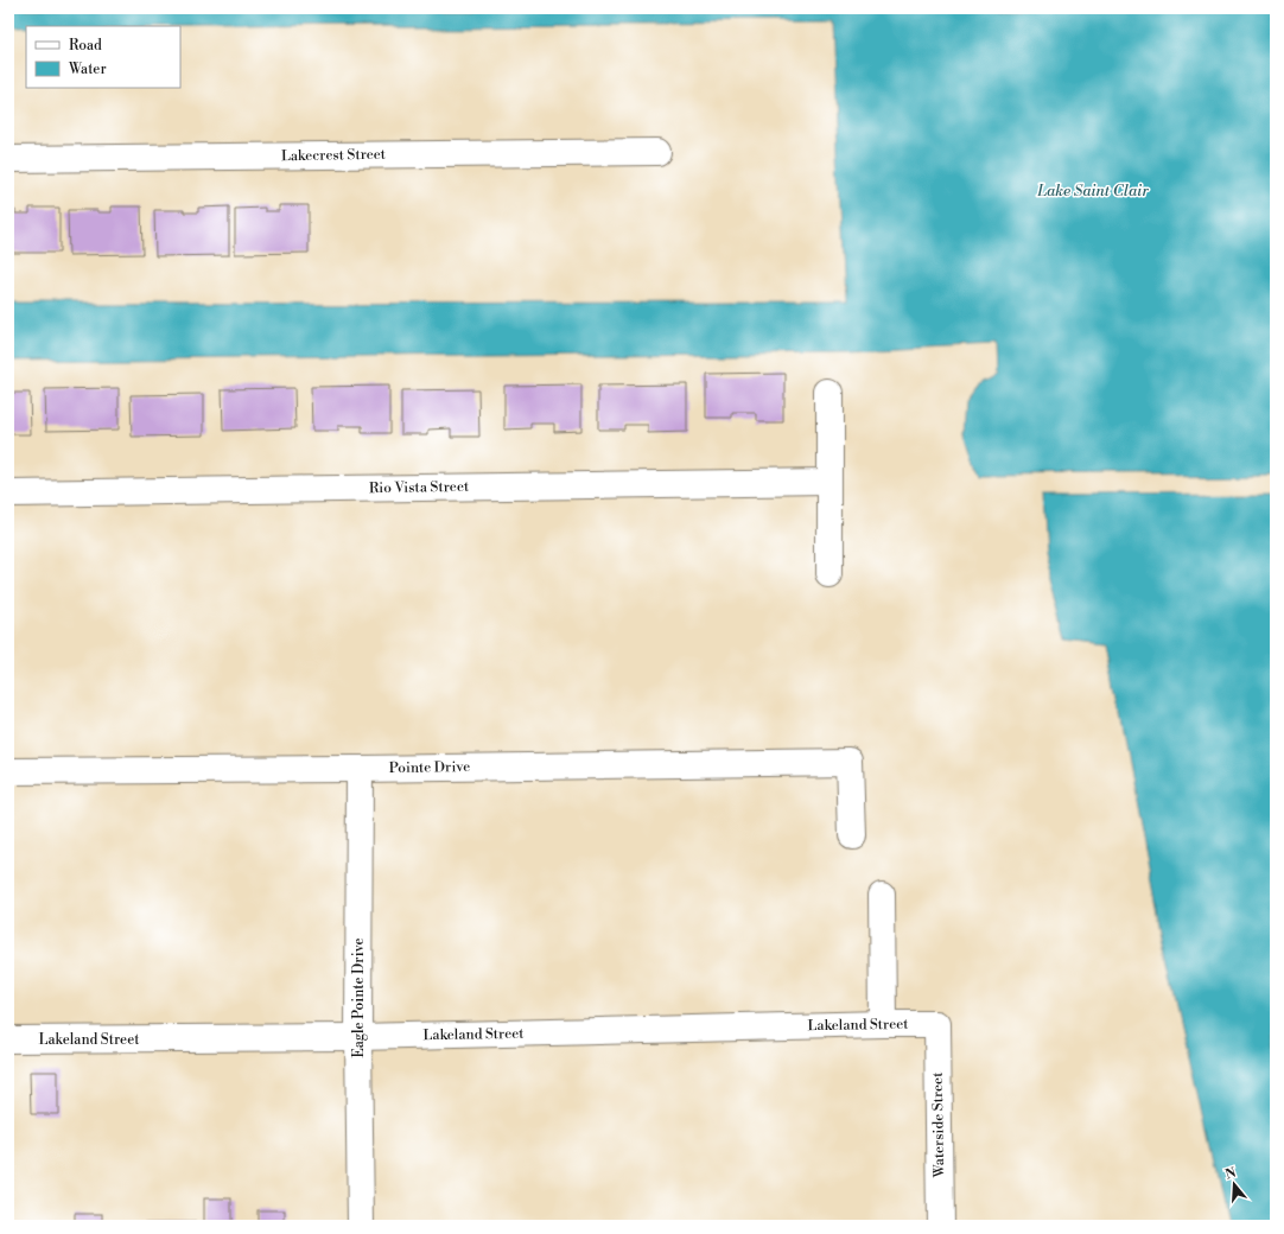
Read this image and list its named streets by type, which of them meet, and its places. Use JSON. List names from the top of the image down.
{
  "streets": {
    "street": [
      "Lakecrest Street",
      "Rio Vista Street",
      "Pointe Drive",
      "Eagle Pointe Drive",
      "Lakeland Street",
      "Waterside Street"
    ]
  },
  "crossings": [
    ["Pointe Drive", "Eagle Pointe Drive"],
    ["Eagle Pointe Drive", "Lakeland Street"],
    ["Lakeland Street", "Waterside Street"]
  ],
  "water": ["Lake Saint Clair"],
  "legend": ["Road", "Water"],
  "north": "top"
}
